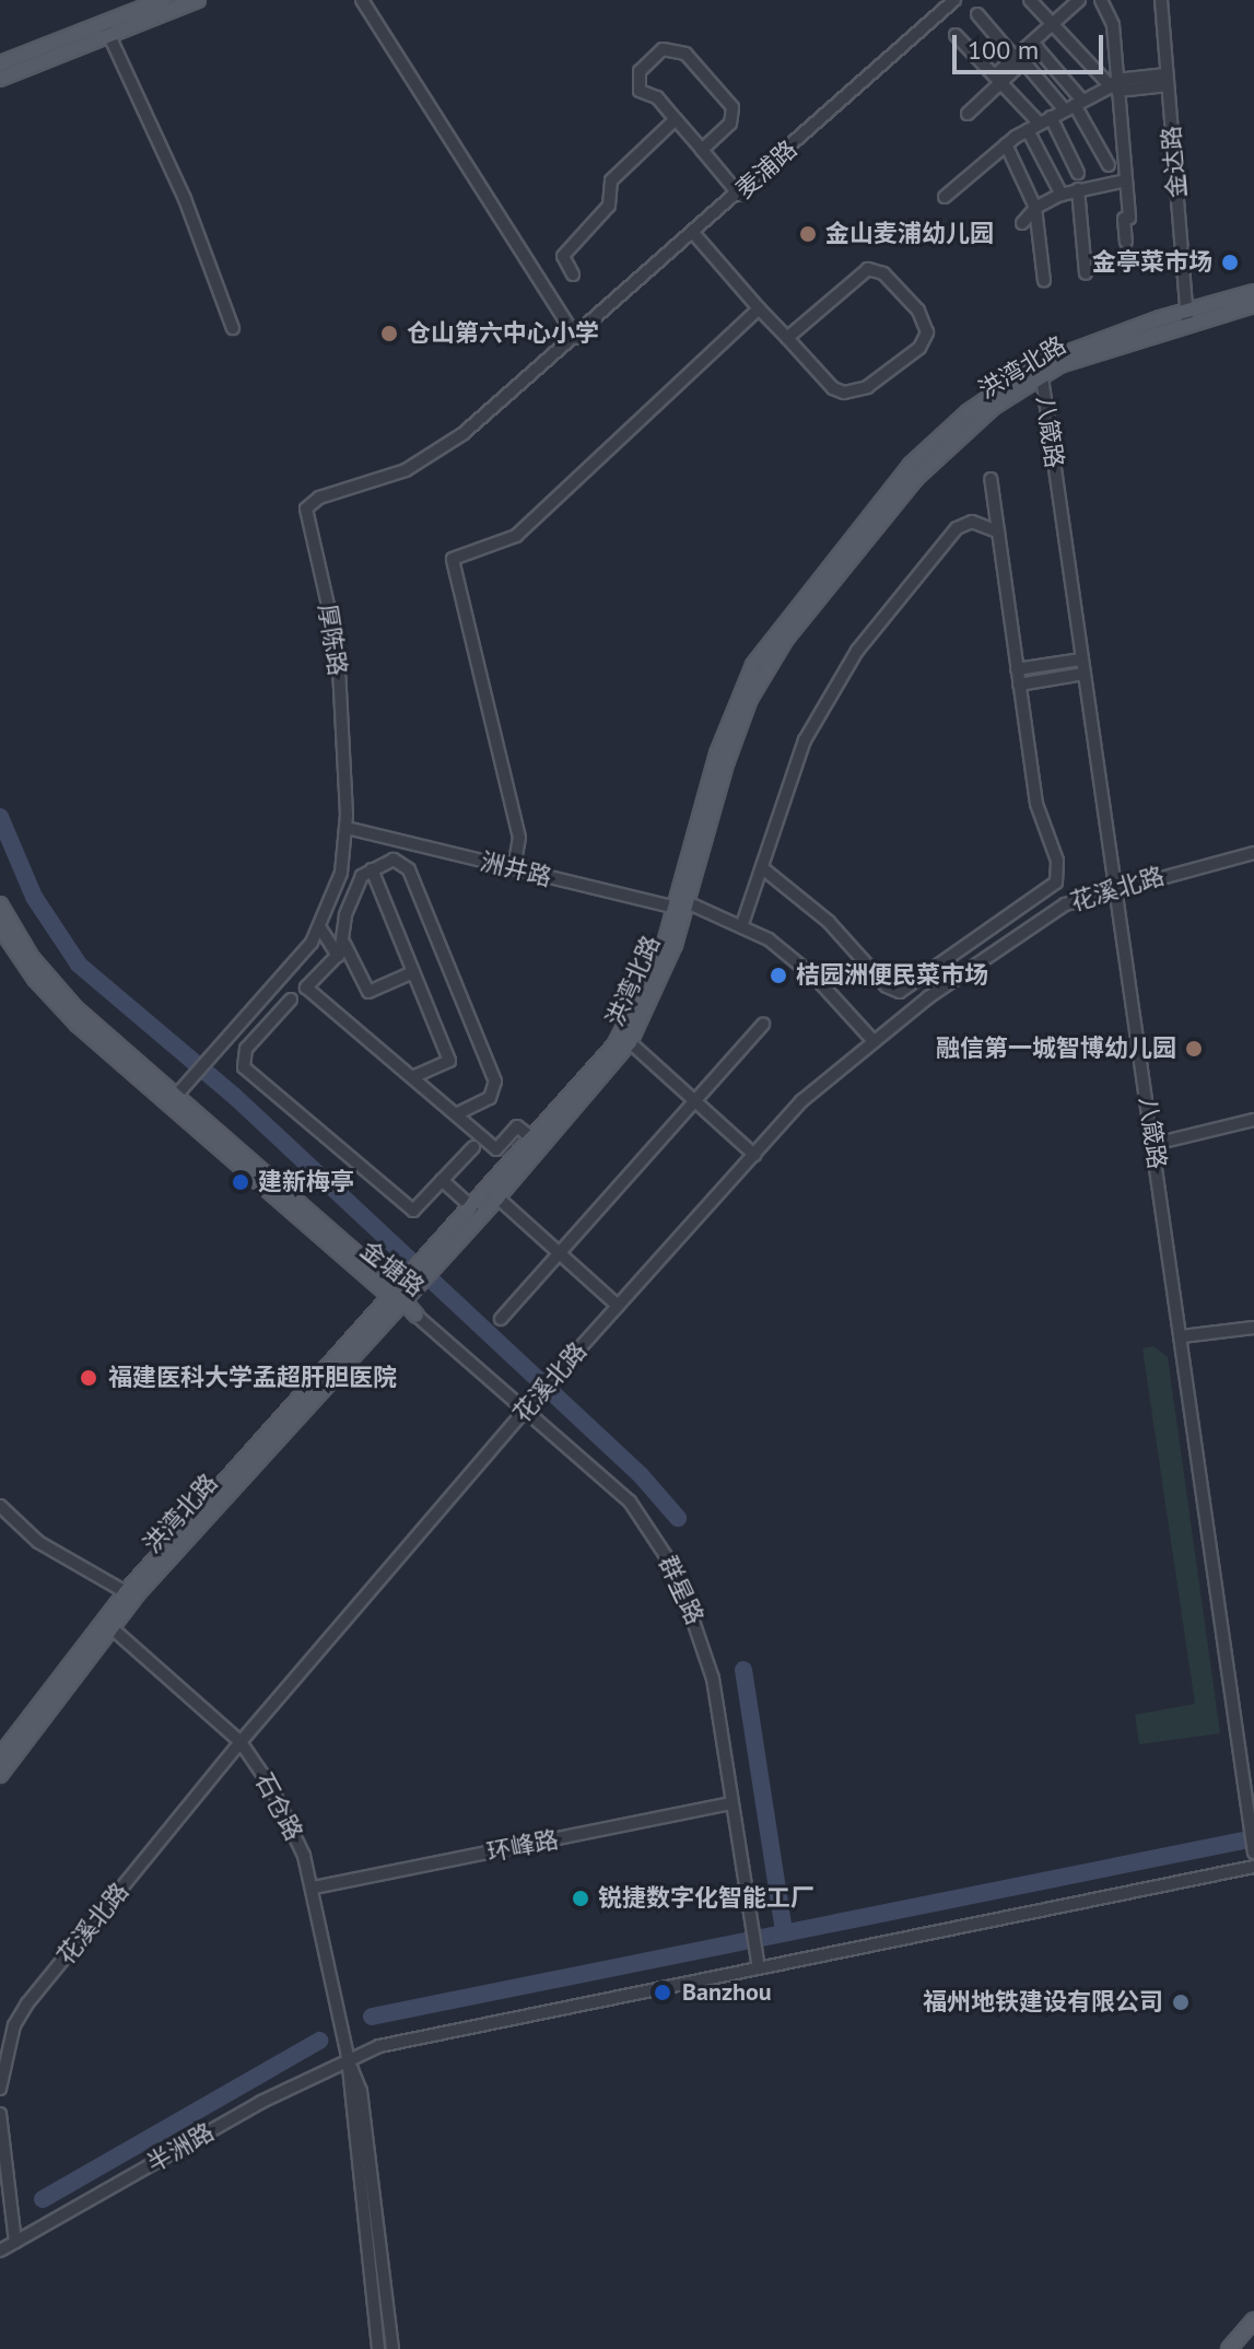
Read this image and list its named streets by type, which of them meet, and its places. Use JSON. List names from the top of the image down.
{
  "streets": {
    "main road": ["洪湾北路", "金塘路"],
    "street": [
      "金达路",
      "麦浦路",
      "八箴路",
      "厚陈路",
      "洲井路",
      "花溪北路",
      "群星路",
      "石仓路",
      "环峰路",
      "半洲路"
    ]
  },
  "crossings": [
    ["金达路", "洪湾北路"],
    ["麦浦路", "厚陈路"],
    ["洪湾北路", "八箴路"],
    ["洪湾北路", "洲井路"],
    ["洪湾北路", "金塘路"],
    ["洪湾北路", "石仓路"],
    ["八箴路", "花溪北路"],
    ["厚陈路", "洲井路"],
    ["厚陈路", "金塘路"],
    ["洲井路", "花溪北路"],
    ["花溪北路", "群星路"],
    ["花溪北路", "石仓路"],
    ["金塘路", "群星路"],
    ["群星路", "环峰路"],
    ["群星路", "半洲路"],
    ["石仓路", "环峰路"],
    ["石仓路", "半洲路"]
  ],
  "places": [
    "金山麦浦幼儿园",
    "金亭菜市场",
    "仓山第六中心小学",
    "桔园洲便民菜市场",
    "融信第一城智博幼儿园",
    "建新梅亭",
    "福建医科大学孟超肝胆医院",
    "锐捷数字化智能工厂",
    "Banzhou",
    "福州地铁建设有限公司"
  ],
  "scale_bar": "100 m"
}
